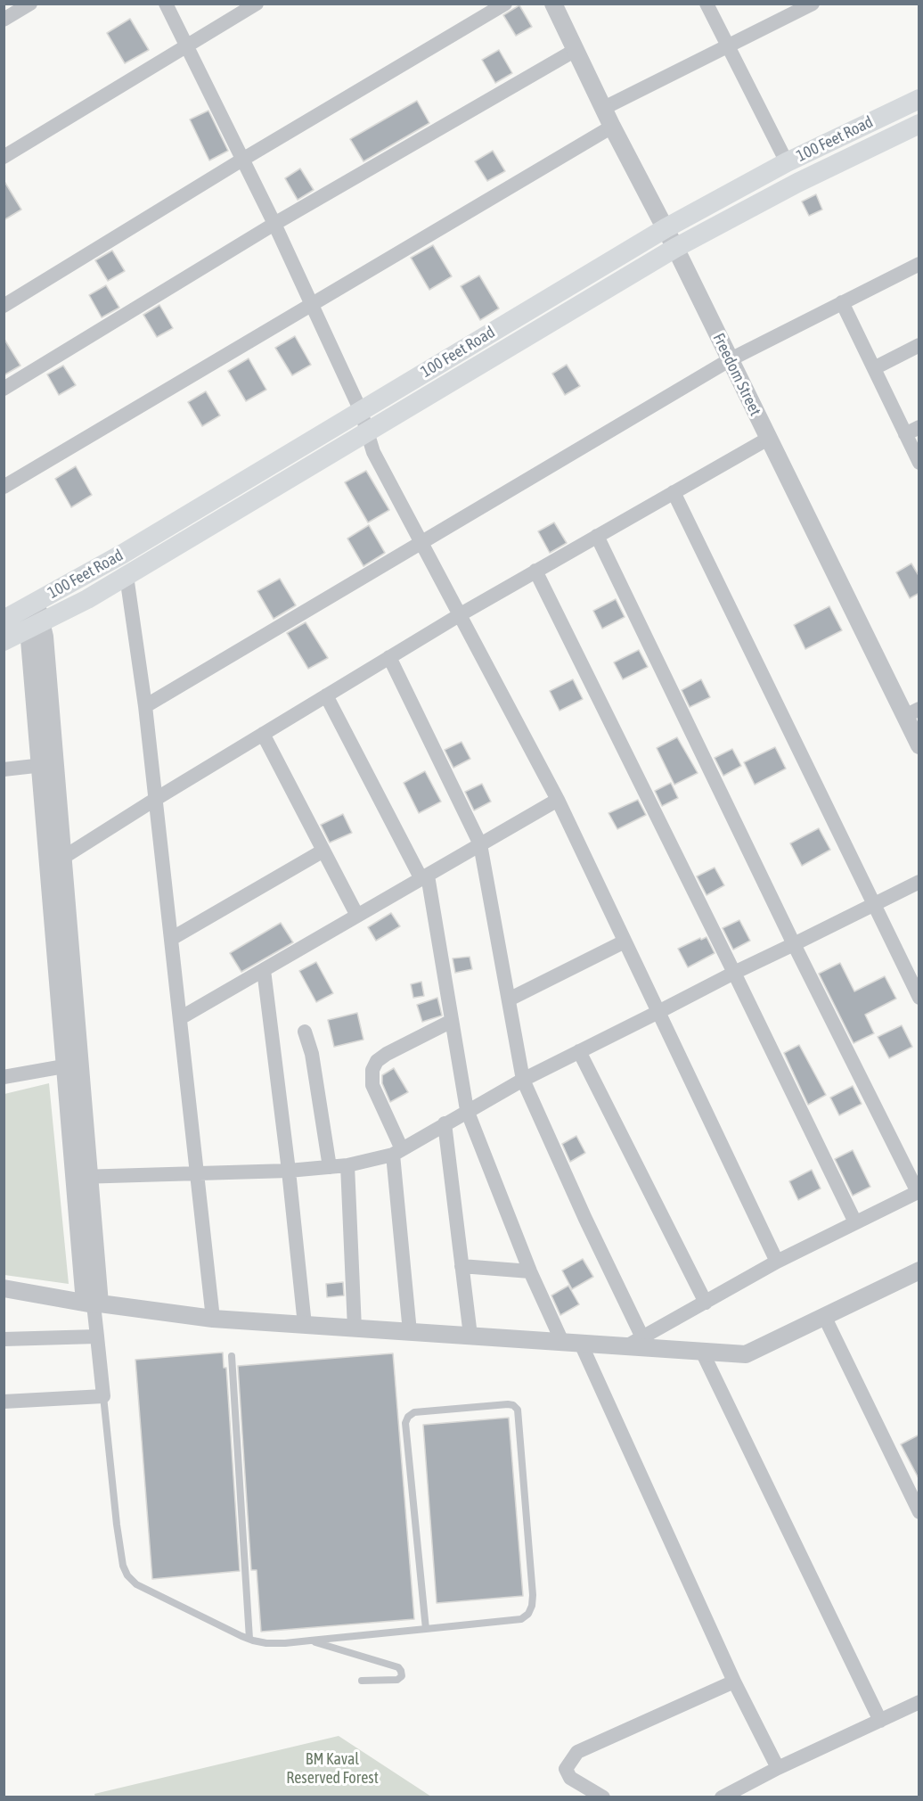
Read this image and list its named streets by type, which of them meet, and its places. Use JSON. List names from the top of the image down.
{
  "streets": {
    "main road": ["100 Feet Road"],
    "street": ["Freedom Street"]
  },
  "crossings": [
    ["100 Feet Road", "Freedom Street"]
  ],
  "parks": ["BM Kaval Reserved Forest"]
}
